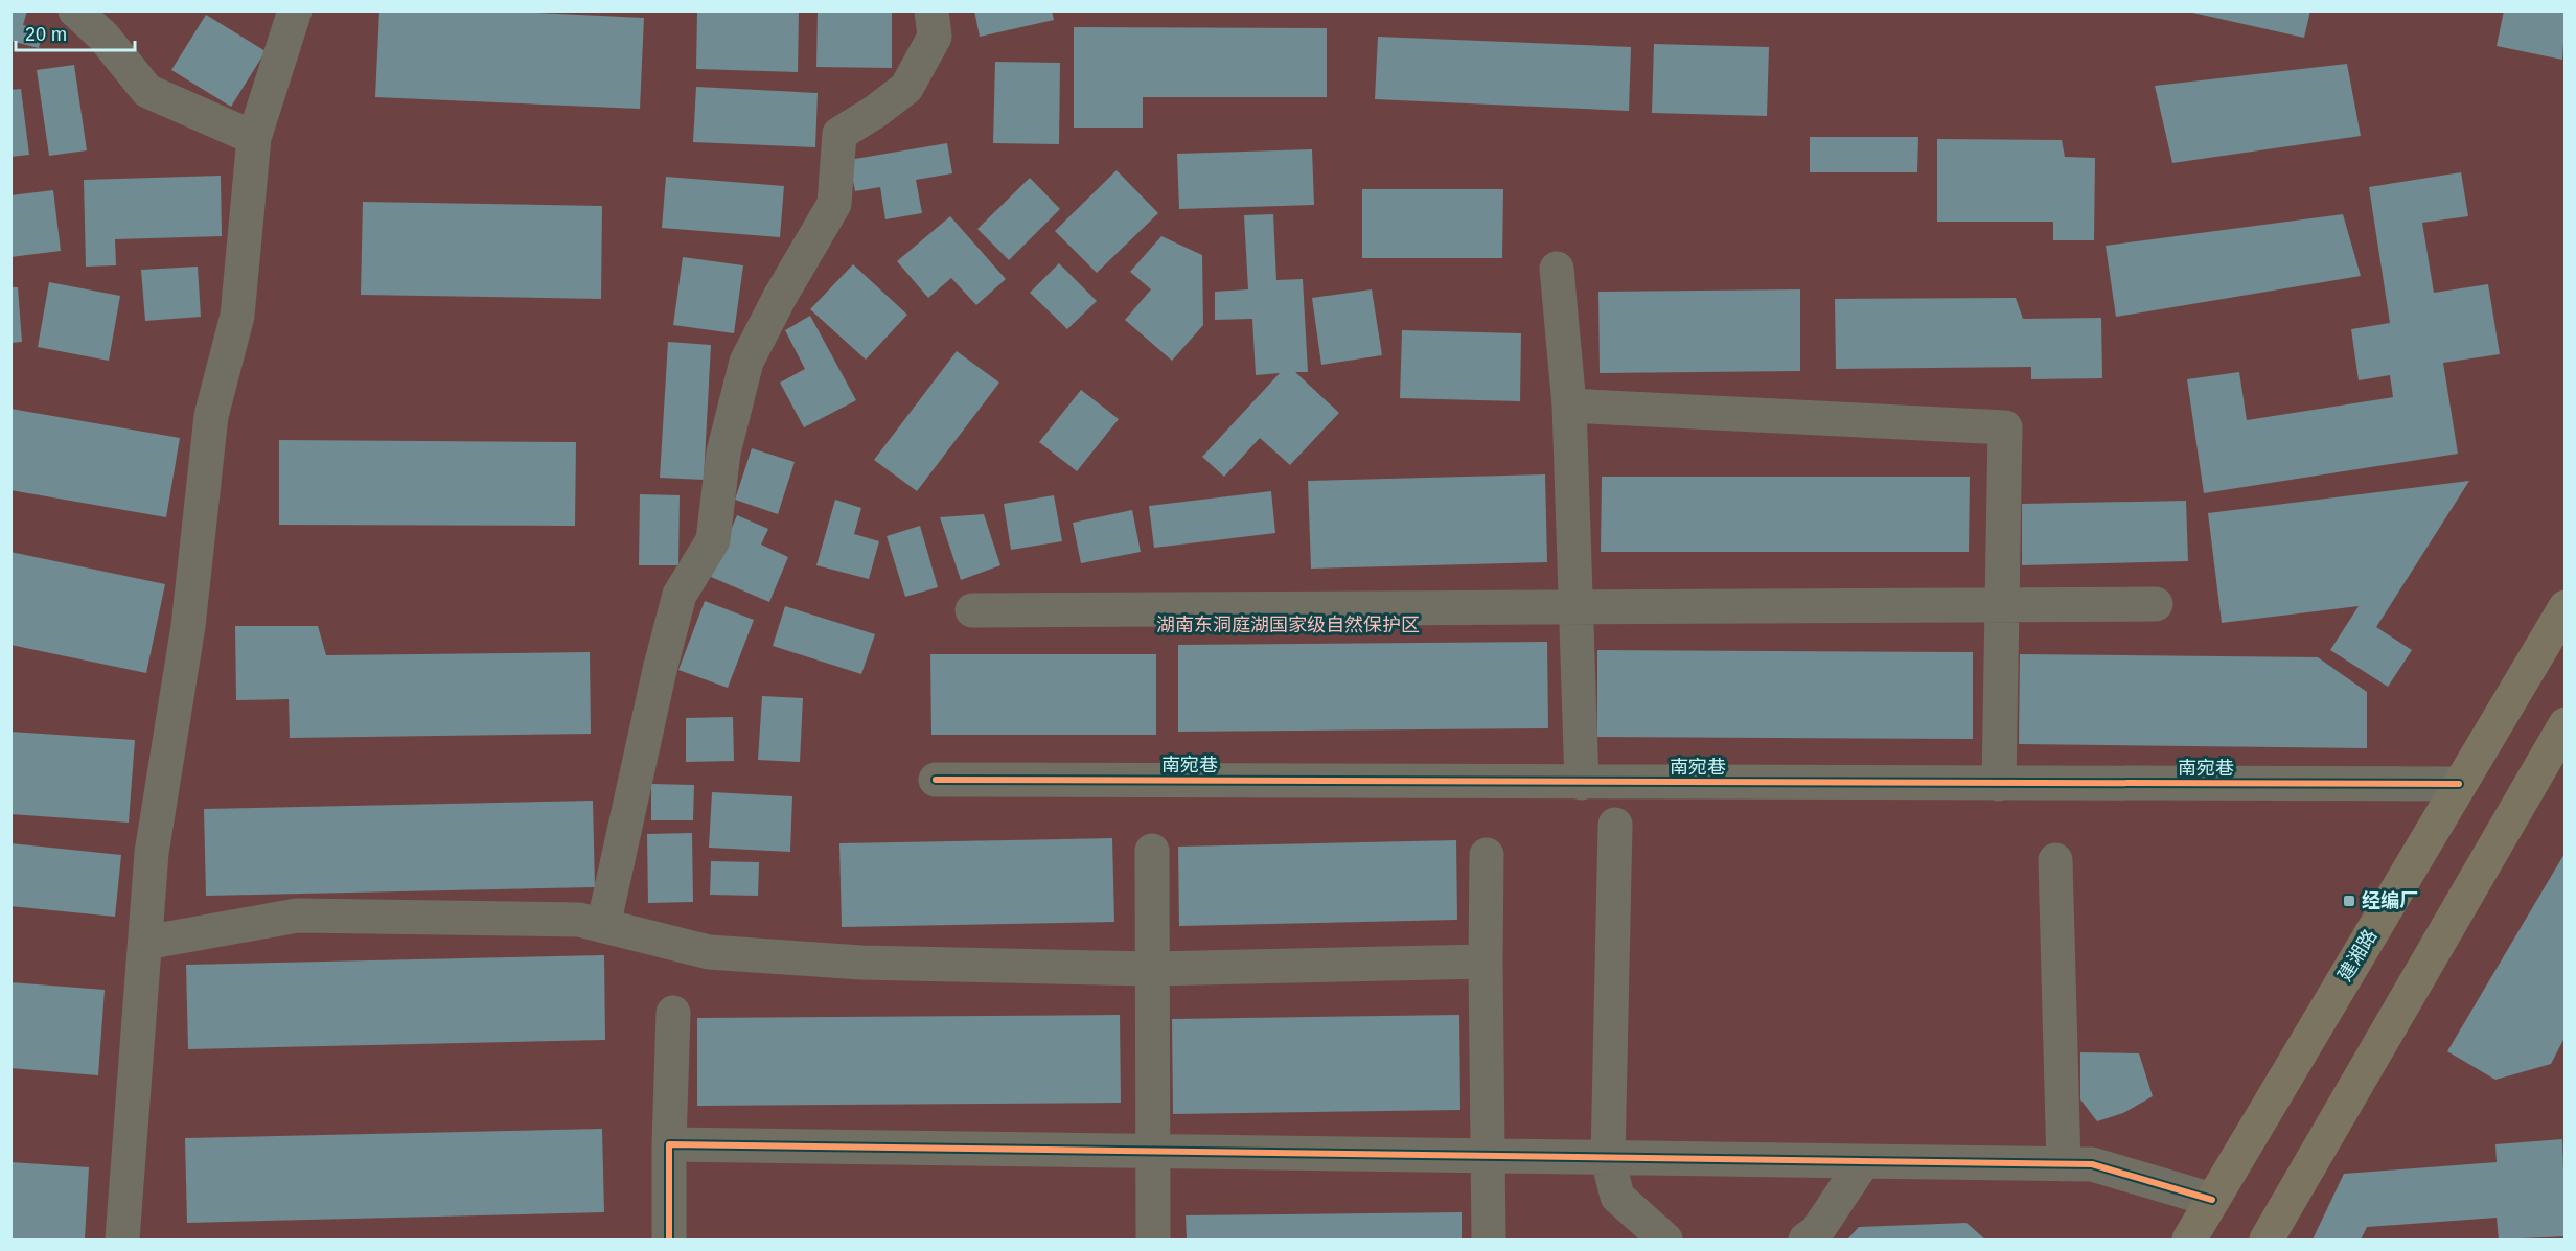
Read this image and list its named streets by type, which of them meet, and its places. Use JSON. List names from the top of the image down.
{
  "streets": {
    "main road": ["建湘路"],
    "street": ["南宛巷"]
  },
  "crossings": [
    ["南宛巷", "建湘路"]
  ],
  "parks": ["湖南东洞庭湖国家级自然保护区"],
  "places": {
    "transit": ["经编厂"]
  },
  "scale_bar": "20 m"
}
